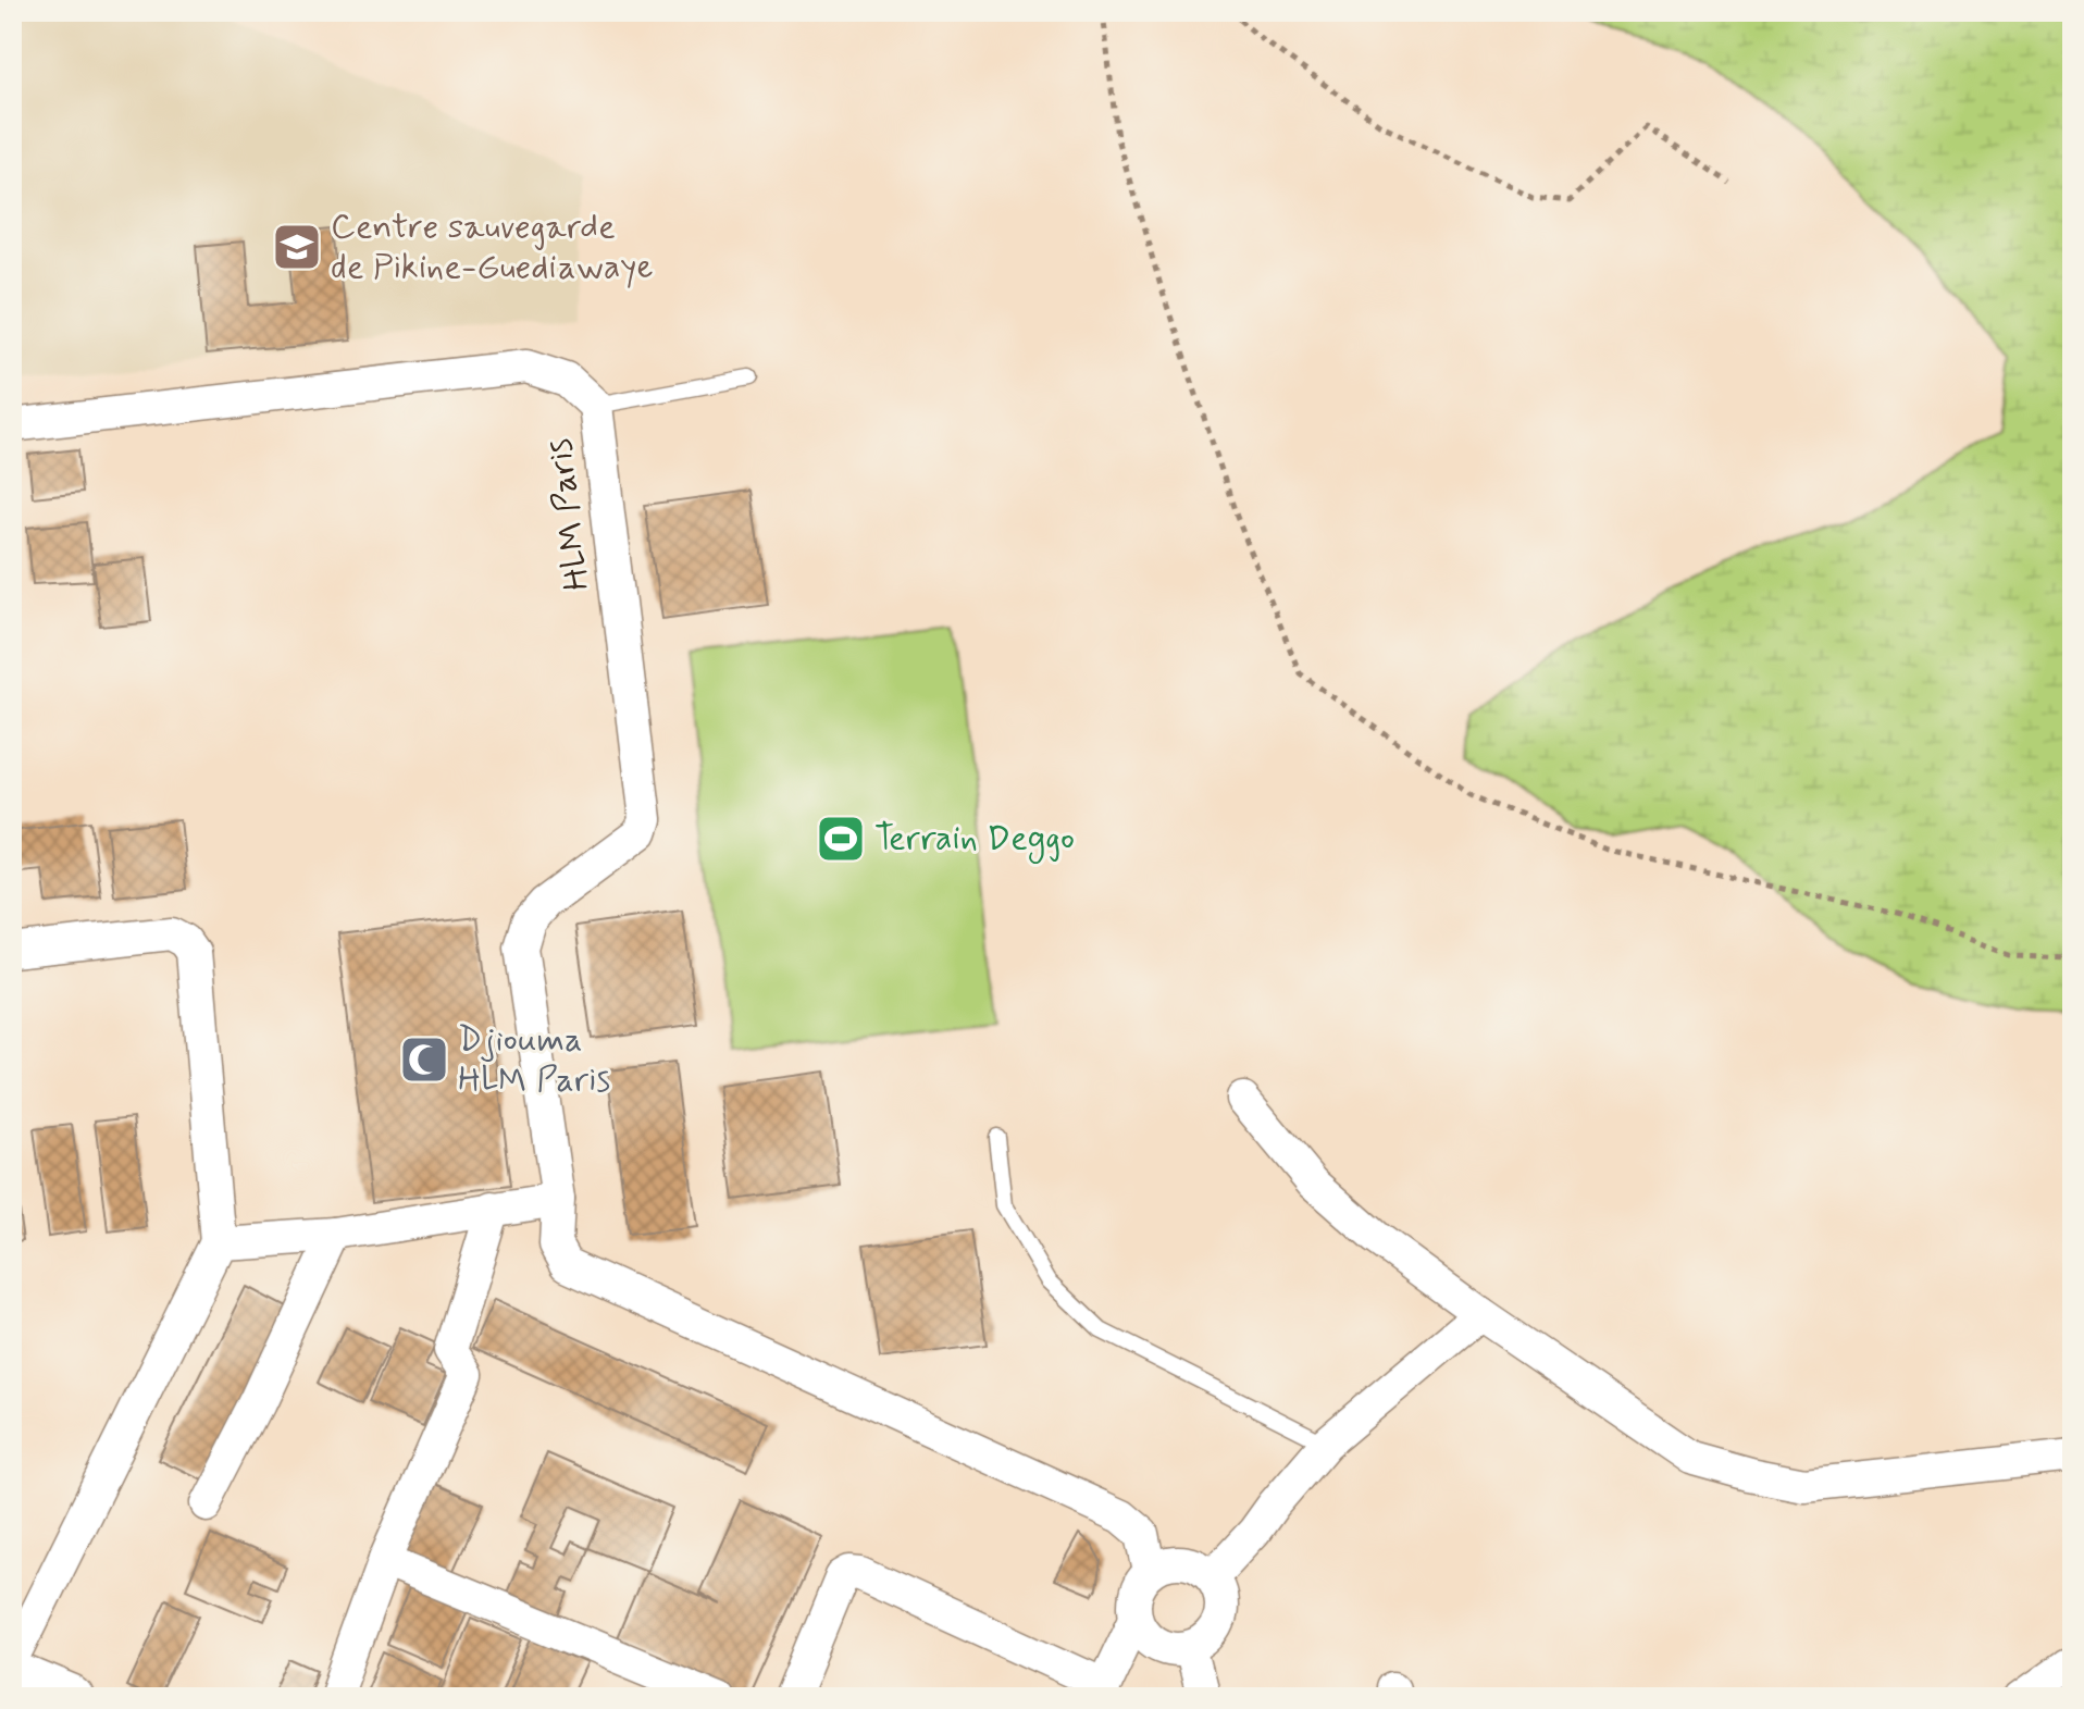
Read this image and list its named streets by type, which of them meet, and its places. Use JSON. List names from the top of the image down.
{
  "streets": {
    "street": ["HLM Paris"]
  },
  "places": {
    "school or university": ["Centre sauvegarde de Pikine-Guediawaye"],
    "sports": ["Terrain Deggo"],
    "mosque": ["Djiouma HLM Paris"]
  }
}
